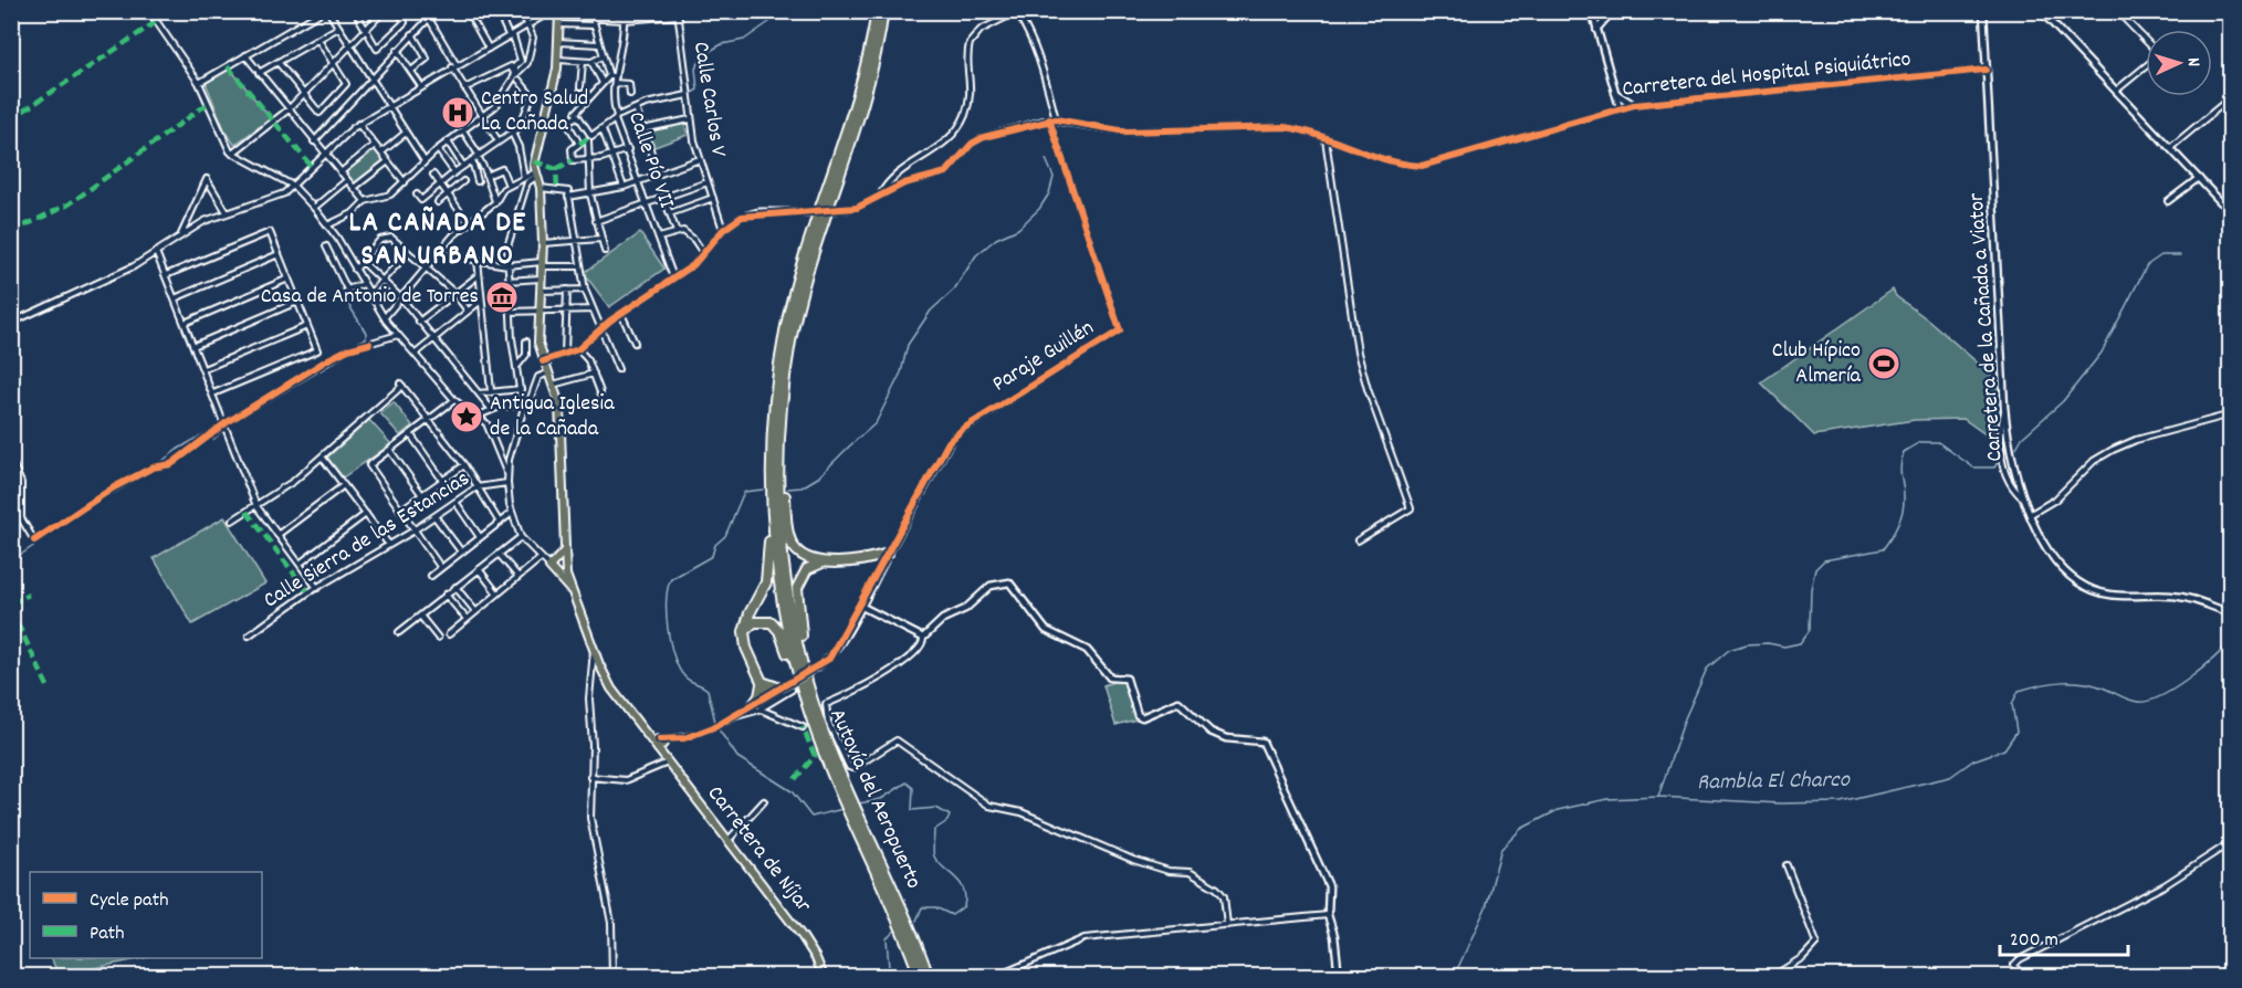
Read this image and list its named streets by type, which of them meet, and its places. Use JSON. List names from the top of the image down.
{
  "streets": {
    "highway": ["Autovía del Aeropuerto"],
    "main road": ["Carretera de Níjar"],
    "street": [
      "Carretera del Hospital Psiquiátrico",
      "Calle Carlos V",
      "Calle Pío VII",
      "Carretera de la Cañada a Viator",
      "Paraje Guillén",
      "Calle Sierra de las Estancias"
    ]
  },
  "crossings": [
    ["Carretera del Hospital Psiquiátrico", "Paraje Guillén"]
  ],
  "districts": ["LA CAÑADA DE SAN URBANO"],
  "water": ["Rambla El Charco"],
  "places": {
    "hospital": ["Centro Salud La Cañada"],
    "museum": ["Casa de Antonio de Torres"],
    "sports": ["Club Hípico Almería"],
    "place": ["Antigua Iglesia de la Cañada"]
  },
  "legend": ["Cycle path", "Path"],
  "scale_bar": "200 m",
  "north": "right"
}
